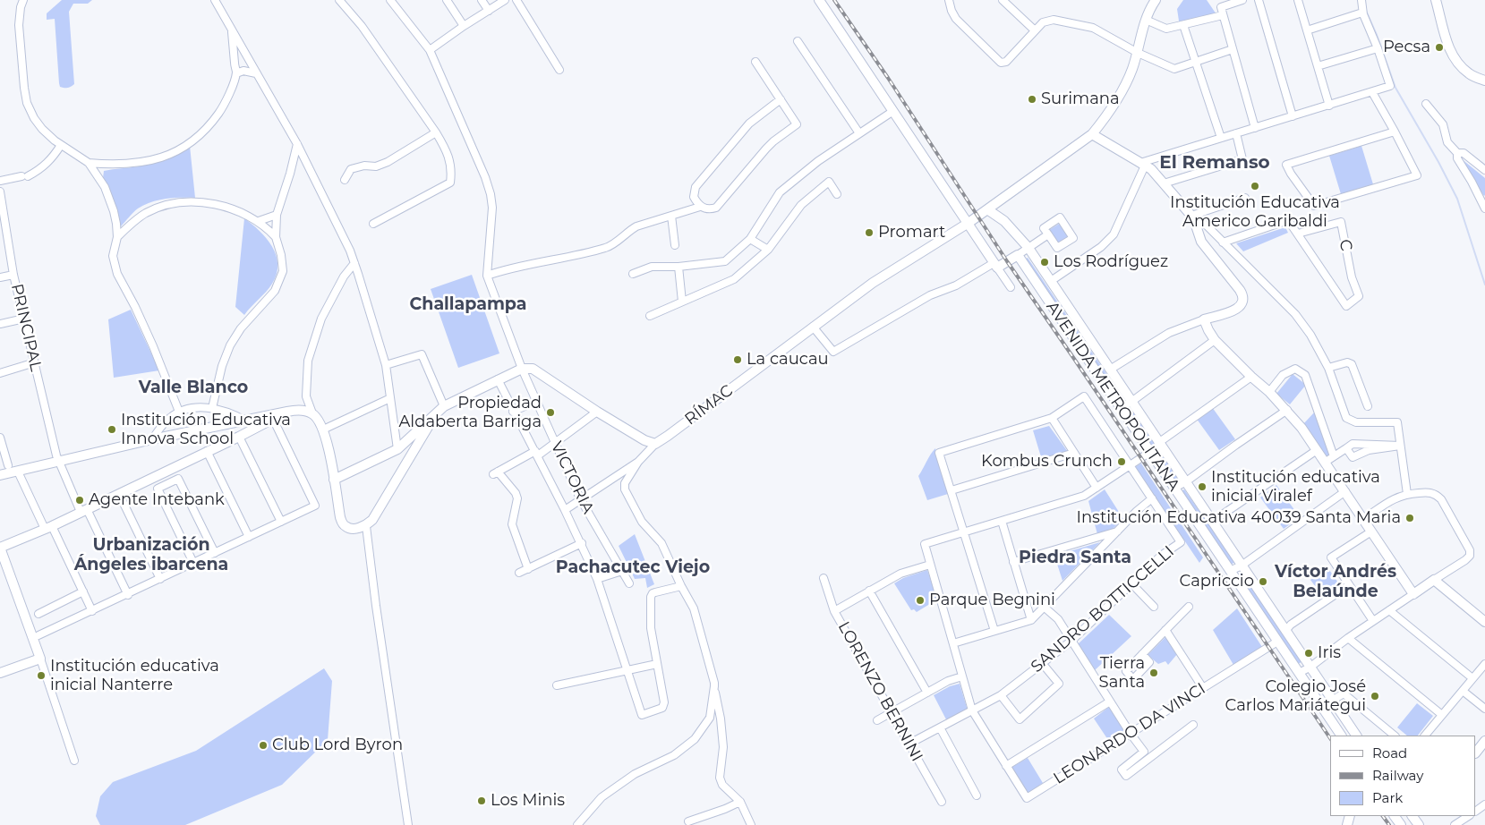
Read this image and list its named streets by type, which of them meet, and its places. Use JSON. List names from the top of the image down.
{
  "streets": {
    "street": [
      "C",
      "PRINCIPAL",
      "AVENIDA METROPOLITANA",
      "RÍMAC",
      "VICTORIA",
      "SANDRO BOTTICCELLI",
      "LORENZO BERNINI",
      "LEONARDO DA VINCI"
    ]
  },
  "crossings": [
    ["AVENIDA METROPOLITANA", "RÍMAC"],
    ["AVENIDA METROPOLITANA", "LEONARDO DA VINCI"],
    ["SANDRO BOTTICCELLI", "LORENZO BERNINI"]
  ],
  "districts": [
    "El Remanso",
    "Challapampa",
    "Valle Blanco",
    "Urbanización Ángeles ibarcena",
    "Piedra Santa",
    "Pachacutec Viejo",
    "Víctor Andrés Belaúnde"
  ],
  "places": [
    "Pecsa",
    "Surimana",
    "Institución Educativa Americo Garibaldi",
    "Promart",
    "Los Rodríguez",
    "La caucau",
    "Propiedad Aldaberta Barriga",
    "Institución Educativa Innova School",
    "Kombus Crunch",
    "Institución educativa inicial Viralef",
    "Agente Intebank",
    "Institución Educativa 40039 Santa Maria",
    "Capriccio",
    "Parque Begnini",
    "Iris",
    "Tierra Santa",
    "Institución educativa inicial Nanterre",
    "Colegio José Carlos Mariátegui",
    "Club Lord Byron",
    "Los Minis"
  ],
  "legend": ["Road", "Railway", "Park"]
}
